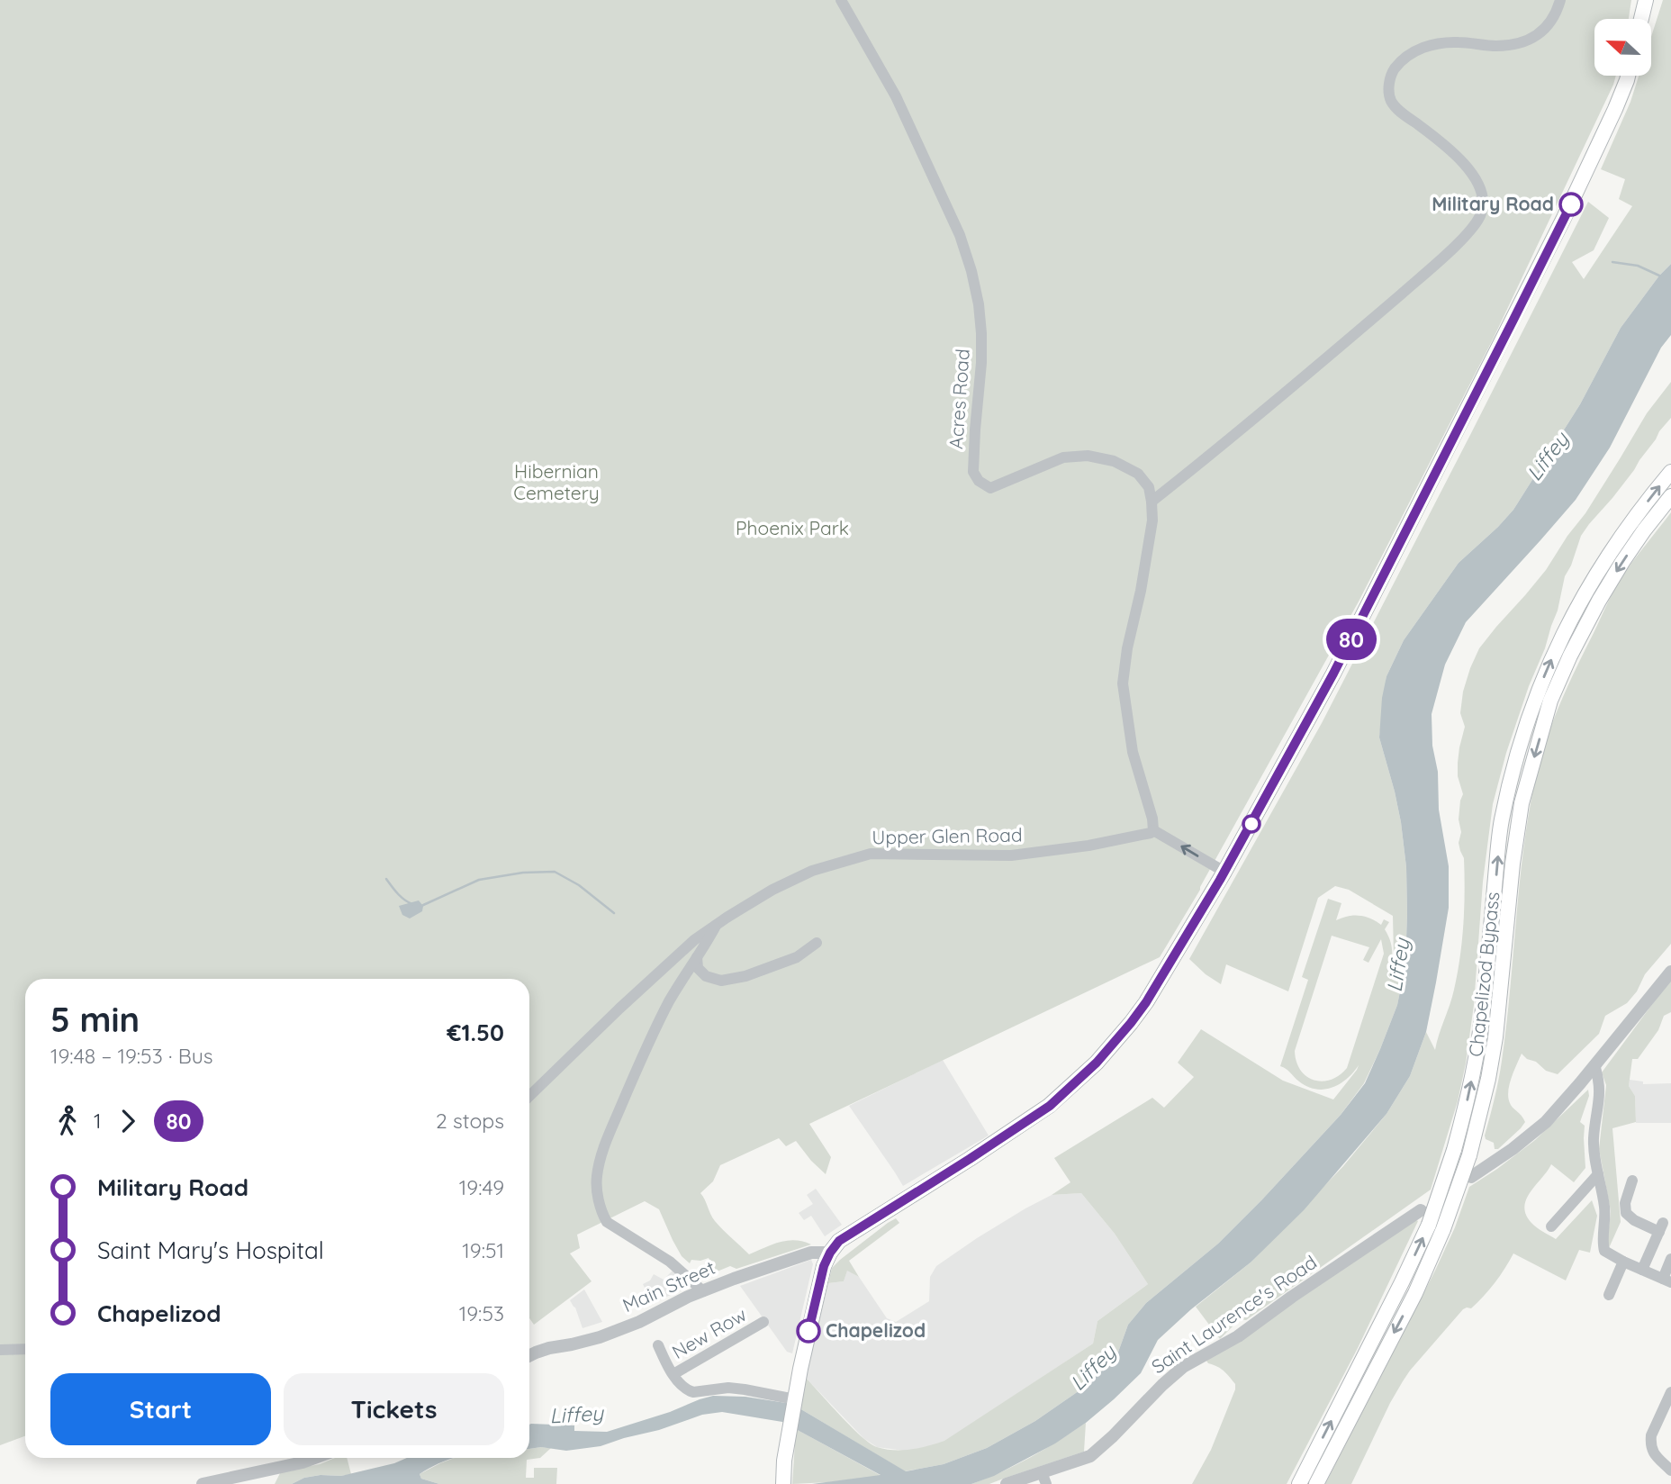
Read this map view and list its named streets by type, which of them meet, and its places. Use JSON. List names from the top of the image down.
{
  "streets": {
    "main road": ["Chapelizod Bypass"],
    "street": [
      "Acres Road",
      "Upper Glen Road",
      "Main Street",
      "Saint Laurence's Road",
      "New Row"
    ]
  },
  "crossings": [
    ["Acres Road", "Upper Glen Road"]
  ],
  "water": ["Liffey"],
  "parks": ["Hibernian Cemetery", "Phoenix Park"],
  "places": ["Military Road", "Chapelizod"],
  "lines": ["bus line 80"],
  "north": "left",
  "page": {
    "on_map": "80",
    "heading": ["5 min", "19:48 – 19:53 · Bus", "€1.50"],
    "legs": ["1", "80", "2 stops"],
    "list": [
      {
        "name": "Military Road",
        "value": "19:49"
      },
      {
        "name": "Saint Mary's Hospital",
        "value": "19:51"
      },
      {
        "name": "Chapelizod",
        "value": "19:53"
      }
    ],
    "buttons": ["Start", "Tickets"]
  }
}
